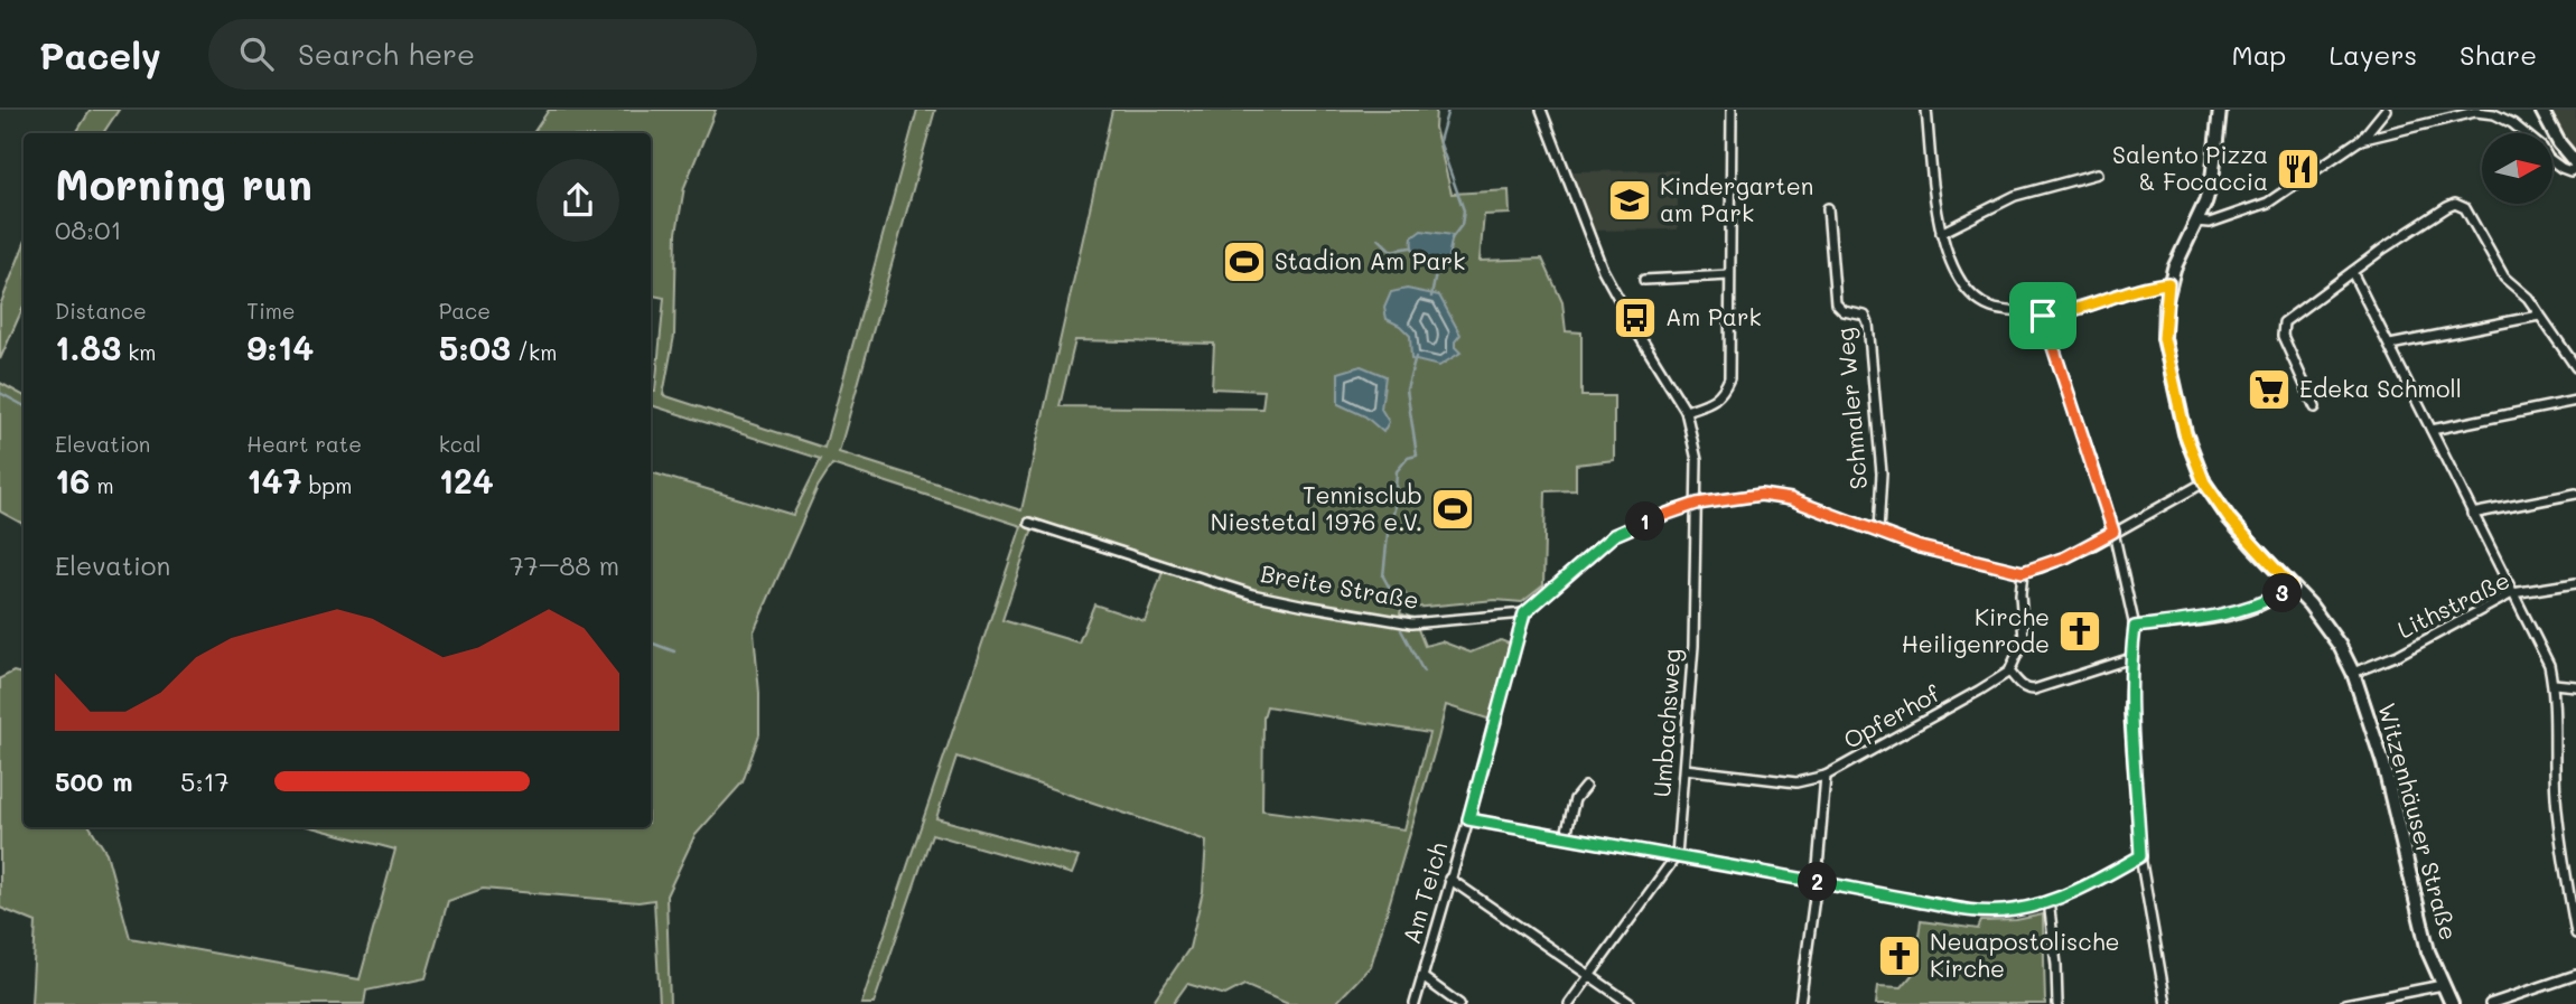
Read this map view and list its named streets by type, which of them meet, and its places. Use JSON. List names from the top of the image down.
{
  "streets": {
    "main road": ["Witzenhäuser Straße"],
    "street": [
      "Schmaler Weg",
      "Breite Straße",
      "Lithstraße",
      "Opferhof",
      "Umbachsweg",
      "Am Teich"
    ]
  },
  "crossings": [
    ["Breite Straße", "Am Teich"],
    ["Lithstraße", "Witzenhäuser Straße"],
    ["Opferhof", "Umbachsweg"]
  ],
  "places": {
    "restaurant": ["Salento Pizza & Focaccia"],
    "school or university": ["Kindergarten am Park"],
    "sports": ["Stadion Am Park", "Tennisclub Niestetal 1976 e.V."],
    "bus stop": ["Am Park"],
    "supermarket": ["Edeka Schmoll"],
    "church": ["Kirche Heiligenrode", "Neuapostolische Kirche"]
  },
  "north": "right",
  "page": {
    "header": "Pacely",
    "search": "Search here",
    "nav": ["Map", "Layers", "Share"],
    "heading": ["Morning run", "08:01"],
    "stats": [
      ["Distance", "1.83 km"],
      ["Time", "9:14"],
      ["Pace", "5:03 /km"],
      ["Elevation", "16 m"],
      ["Heart rate", "147 bpm"],
      ["kcal", "124"]
    ],
    "pins": ["1", "3", "2"],
    "chart": ["Elevation", "77–88 m"],
    "list": [
      {
        "name": "500 m",
        "note": "5:17"
      }
    ]
  }
}
